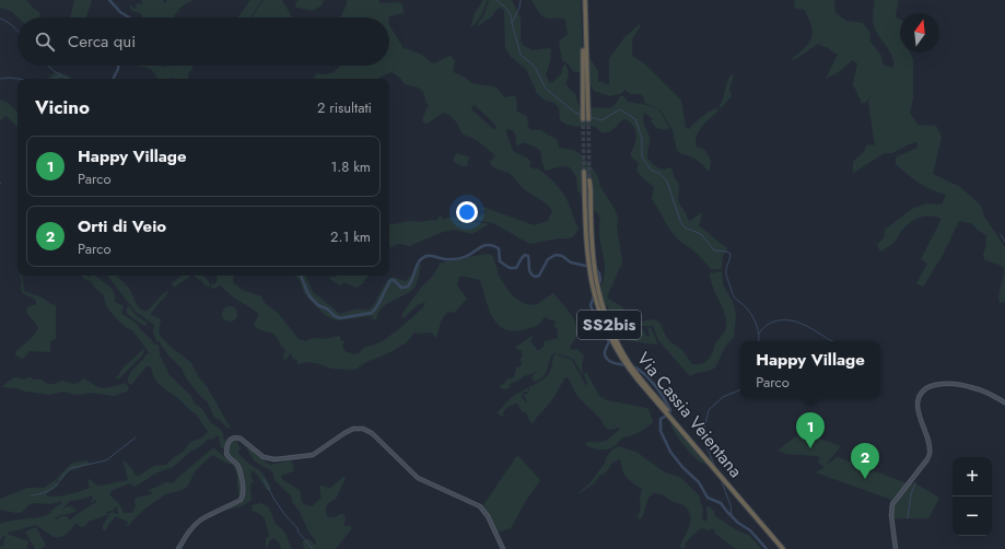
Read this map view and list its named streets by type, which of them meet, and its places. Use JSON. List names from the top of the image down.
{
  "streets": {
    "highway": ["SS2bis", "Via Cassia Veientana"]
  },
  "north": "top",
  "page": {
    "search": "Cerca qui",
    "heading": ["Vicino", "2 risultati"],
    "list": [
      {
        "mark": "1",
        "name": "Happy Village",
        "note": "Parco",
        "value": "1.8 km"
      },
      {
        "mark": "2",
        "name": "Orti di Veio",
        "note": "Parco",
        "value": "2.1 km"
      }
    ],
    "popup": ["Happy Village", "Parco"],
    "pins": ["1", "2"],
    "map_buttons": ["+", "−"]
  }
}
